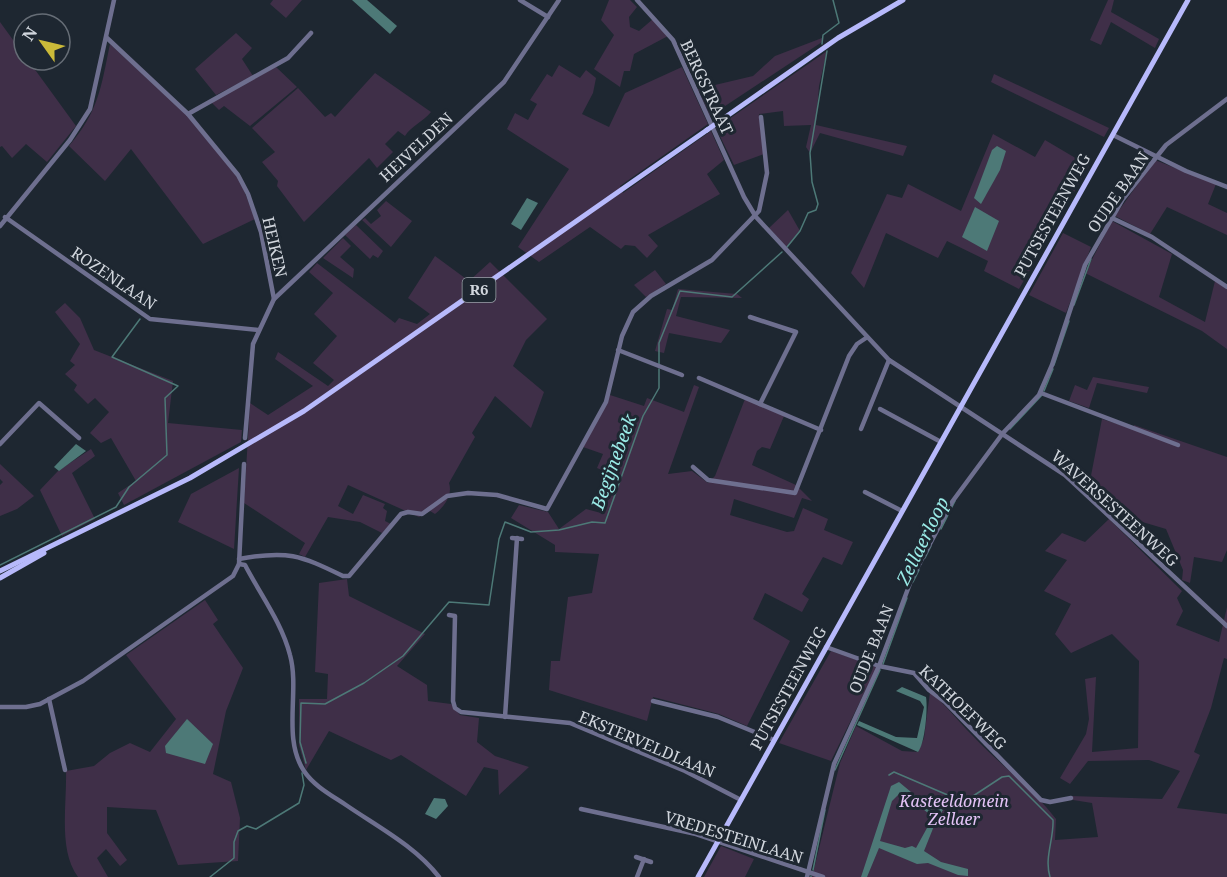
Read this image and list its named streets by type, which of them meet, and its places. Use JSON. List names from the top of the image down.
{
  "streets": {
    "main road": ["PUTSESTEENWEG", "R6"],
    "street": [
      "BERGSTRAAT",
      "HEIVELDEN",
      "OUDE BAAN",
      "HEIKEN",
      "ROZENLAAN",
      "WAVERSESTEENWEG",
      "KATHOEFWEG",
      "EKSTERVELDLAAN",
      "VREDESTEINLAAN"
    ]
  },
  "crossings": [
    ["BERGSTRAAT", "WAVERSESTEENWEG"],
    ["HEIVELDEN", "HEIKEN"],
    ["OUDE BAAN", "WAVERSESTEENWEG"],
    ["OUDE BAAN", "KATHOEFWEG"],
    ["OUDE BAAN", "VREDESTEINLAAN"],
    ["PUTSESTEENWEG", "WAVERSESTEENWEG"],
    ["PUTSESTEENWEG", "KATHOEFWEG"],
    ["PUTSESTEENWEG", "EKSTERVELDLAAN"],
    ["PUTSESTEENWEG", "VREDESTEINLAAN"],
    ["HEIKEN", "ROZENLAAN"]
  ],
  "water": ["Begijnebeek", "Zellaerloop"],
  "parks": ["Kasteeldomein Zellaer"],
  "north": "top left"
}
